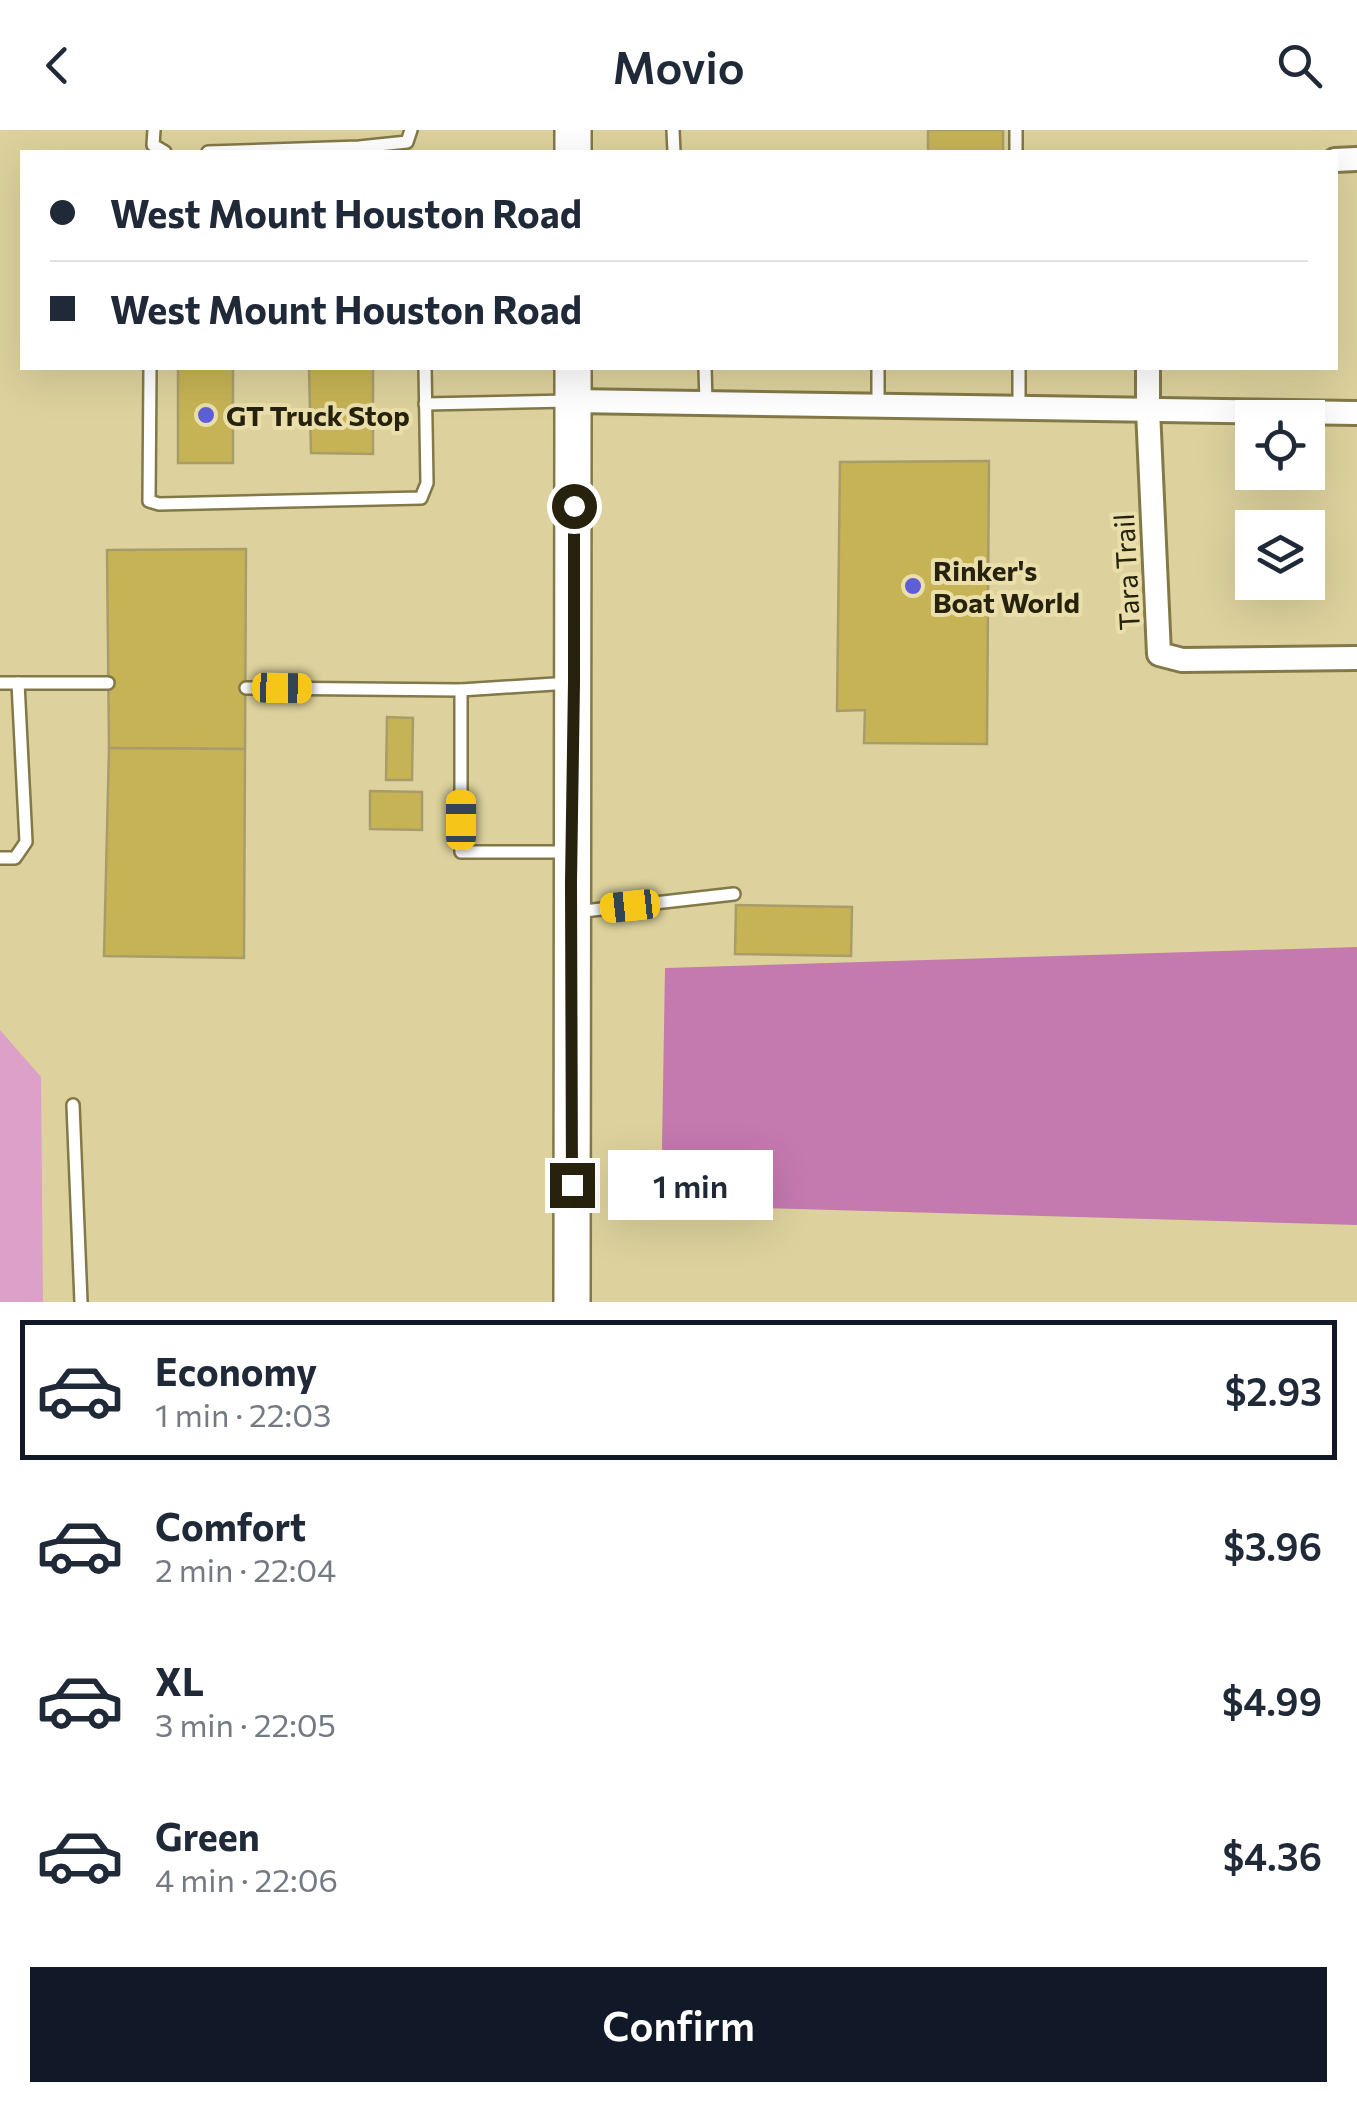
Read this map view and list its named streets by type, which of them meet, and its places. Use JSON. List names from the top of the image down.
{
  "streets": {
    "street": ["Tara Trail"]
  },
  "places": ["GT Truck Stop", "Rinker's Boat World"],
  "page": {
    "header": "Movio",
    "banner": ["West Mount Houston Road", "West Mount Houston Road"],
    "bubble": "1 min",
    "list": [
      {
        "name": "Economy",
        "note": "1 min · 22:03",
        "value": "$2.93"
      },
      {
        "name": "Comfort",
        "note": "2 min · 22:04",
        "value": "$3.96"
      },
      {
        "name": "XL",
        "note": "3 min · 22:05",
        "value": "$4.99"
      },
      {
        "name": "Green",
        "note": "4 min · 22:06",
        "value": "$4.36"
      }
    ],
    "buttons": "Confirm"
  }
}
